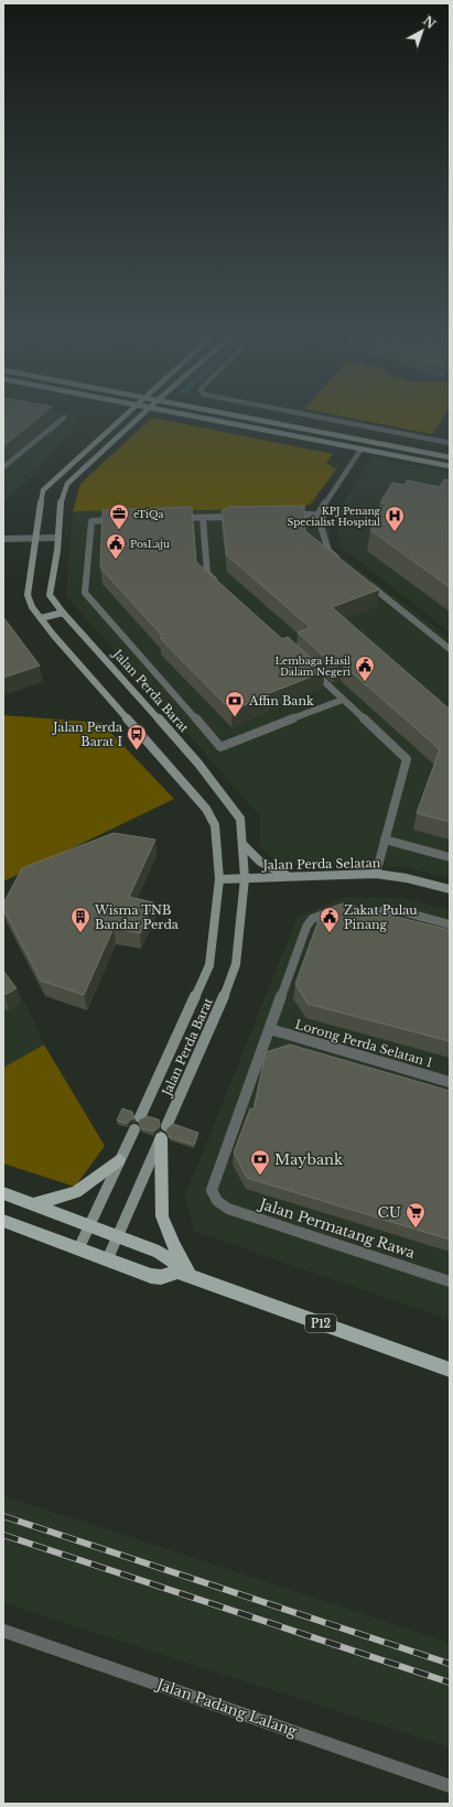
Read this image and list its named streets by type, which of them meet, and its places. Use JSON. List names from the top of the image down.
{
  "streets": {
    "main road": ["P12"],
    "street": [
      "Jalan Perda Barat",
      "Jalan Perda Selatan",
      "Lorong Perda Selatan 1",
      "Jalan Permatang Rawa",
      "Jalan Padang Lalang"
    ]
  },
  "crossings": [
    ["Jalan Perda Barat", "Jalan Perda Selatan"],
    ["Lorong Perda Selatan 1", "Jalan Permatang Rawa"]
  ],
  "places": {
    "office": ["eTiQa"],
    "hospital": ["KPJ Penang Specialist Hospital"],
    "public building": ["PosLaju", "Lembaga Hasil Dalam Negeri", "Zakat Pulau Pinang"],
    "bank": ["Affin Bank", "Maybank"],
    "bus stop": ["Jalan Perda Barat I"],
    "building": ["Wisma TNB Bandar Perda"],
    "supermarket": ["CU"]
  },
  "north": "top right"
}
